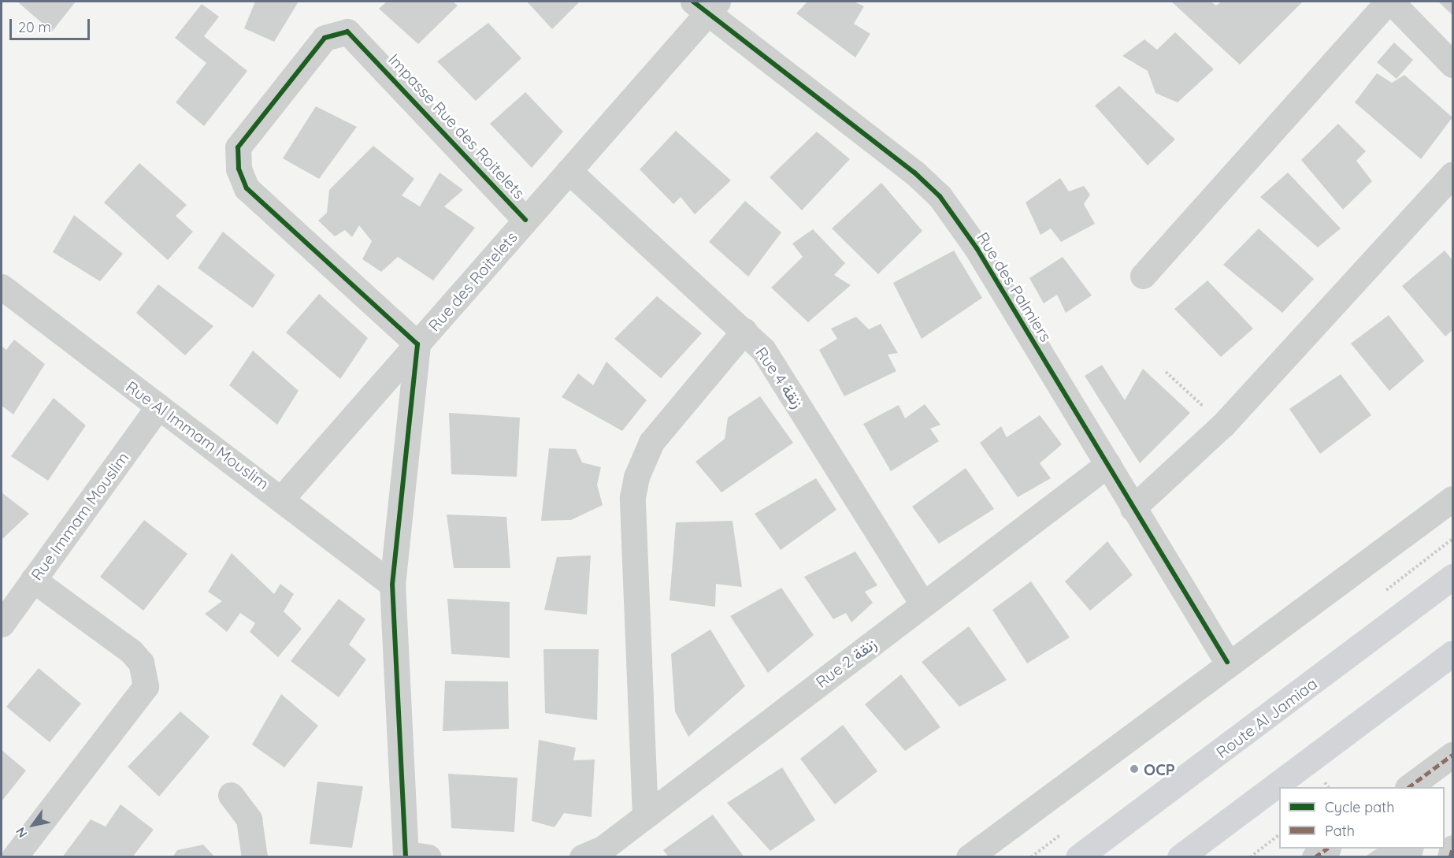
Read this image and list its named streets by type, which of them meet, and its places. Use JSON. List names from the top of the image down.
{
  "streets": {
    "main road": ["Route Al Jamiaa"],
    "street": [
      "Impasse Rue des Roitelets",
      "Rue des Roitelets",
      "Rue des Palmiers",
      "Rue 4 زنقة",
      "Rue Al Immam Mouslim",
      "Rue Immam Mouslim",
      "Rue 2 زنقة"
    ]
  },
  "crossings": [
    ["Impasse Rue des Roitelets", "Rue des Roitelets"],
    ["Rue des Roitelets", "Rue des Palmiers"],
    ["Rue des Roitelets", "Rue 4 زنقة"],
    ["Rue des Roitelets", "Rue Al Immam Mouslim"],
    ["Rue des Palmiers", "Rue 2 زنقة"],
    ["Rue 4 زنقة", "Rue 2 زنقة"],
    ["Rue Al Immam Mouslim", "Rue Immam Mouslim"]
  ],
  "places": ["OCP"],
  "legend": ["Cycle path", "Path"],
  "scale_bar": "20 m",
  "north": "bottom left"
}
